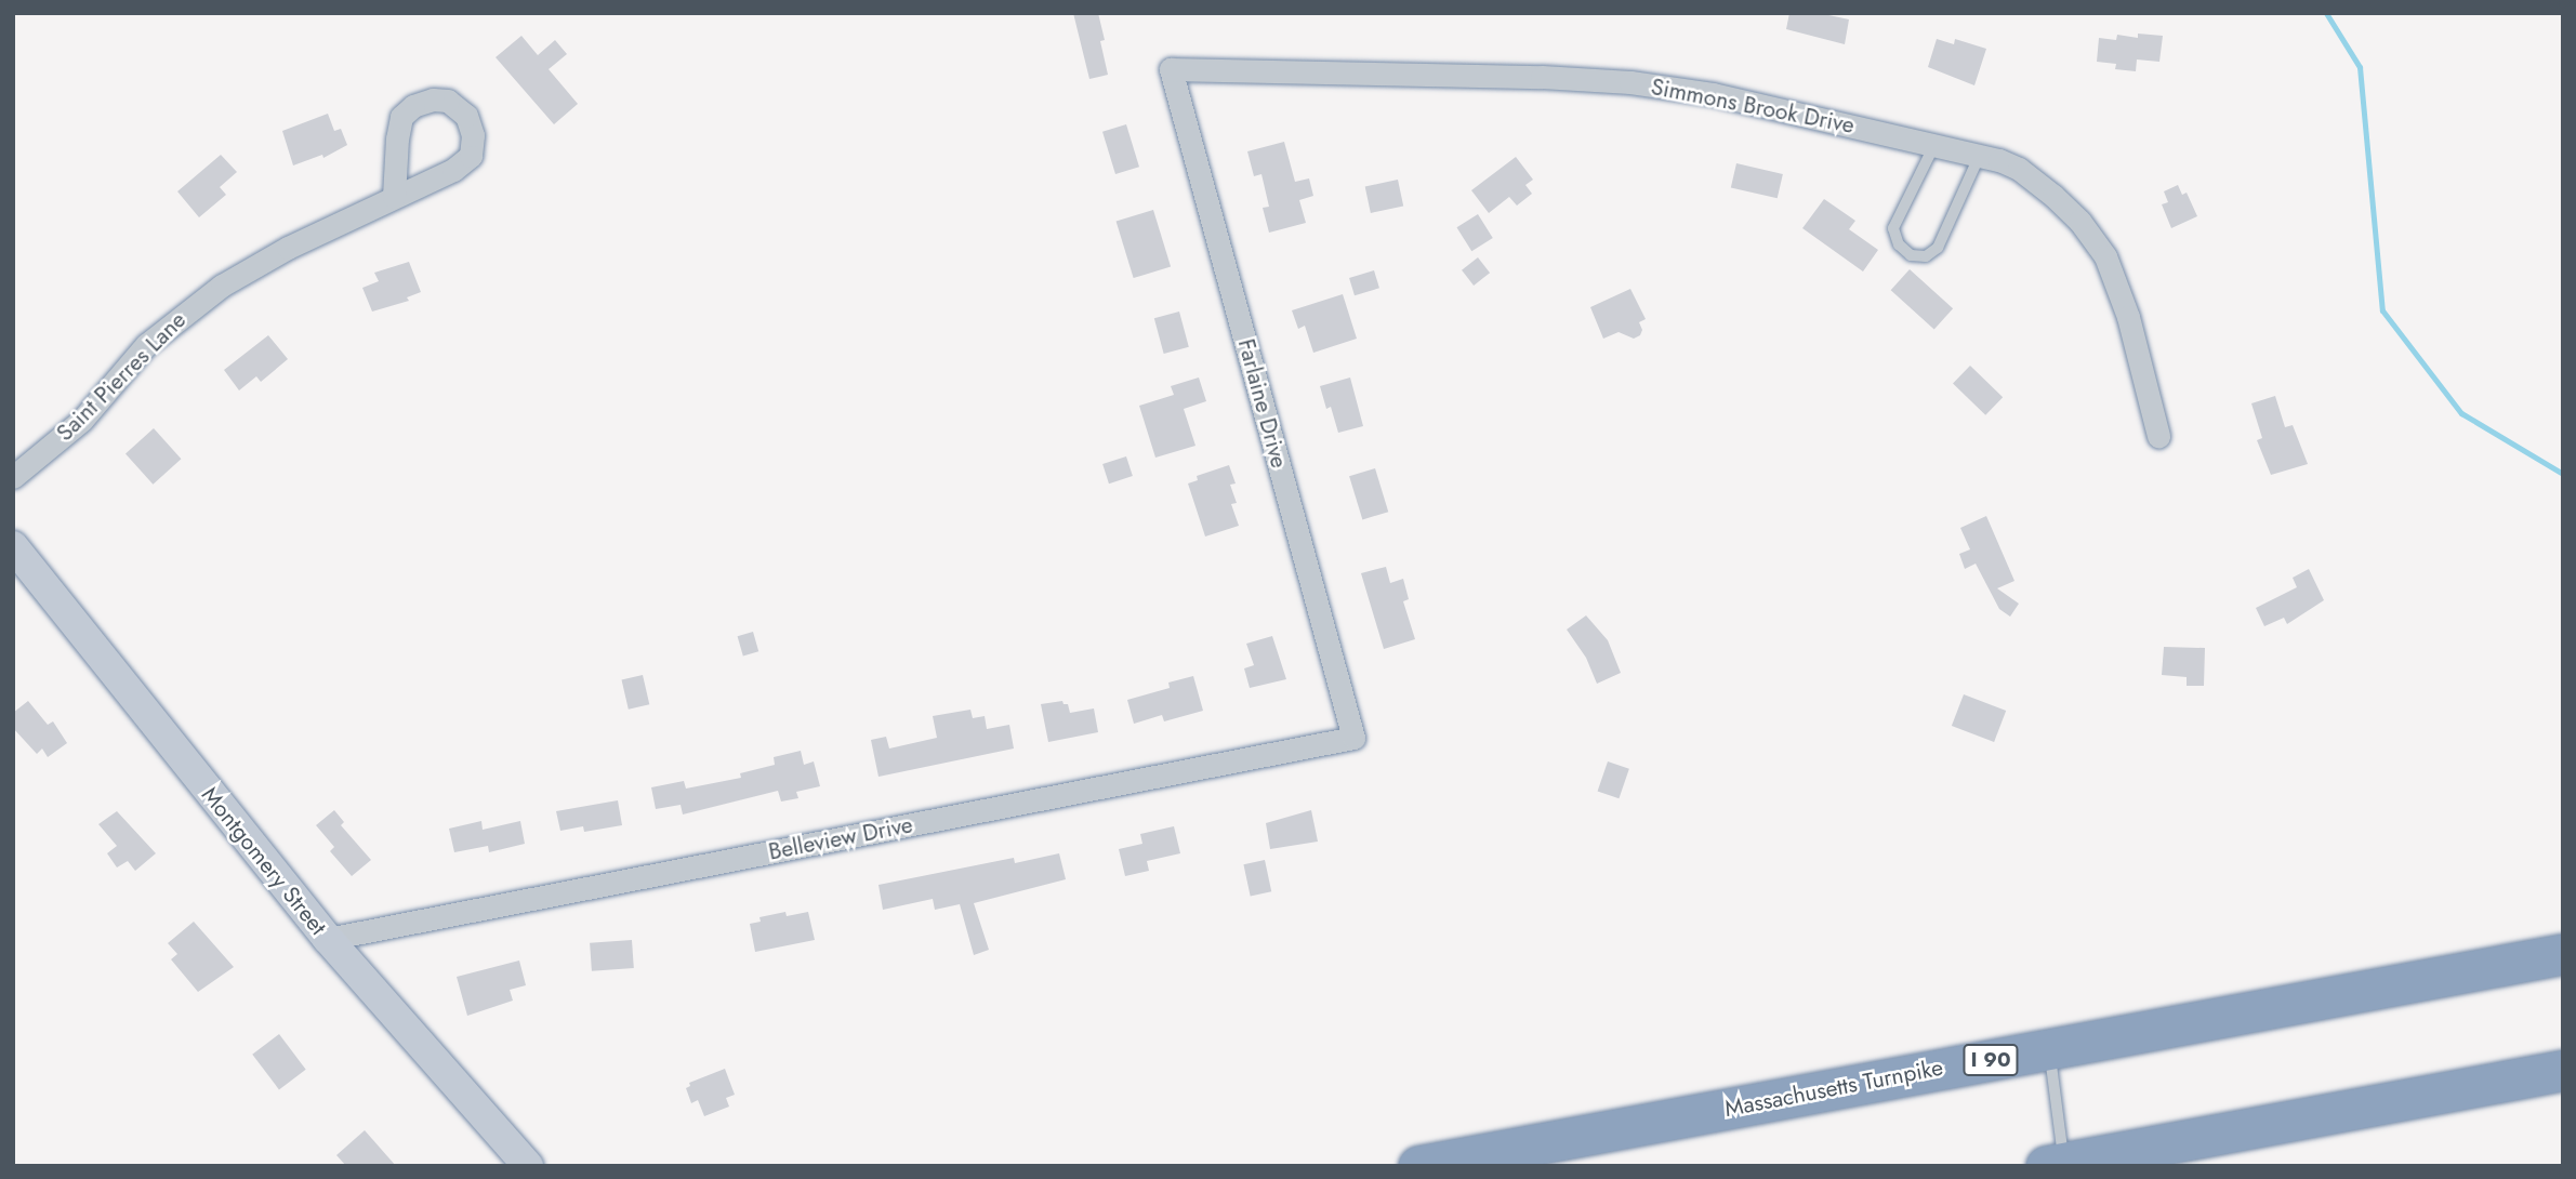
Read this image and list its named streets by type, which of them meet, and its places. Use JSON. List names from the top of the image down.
{
  "streets": {
    "highway": ["I 90", "Massachusetts Turnpike"],
    "main road": ["Montgomery Street"],
    "street": [
      "Simmons Brook Drive",
      "Saint Pierres Lane",
      "Farlaine Drive",
      "Belleview Drive"
    ]
  },
  "crossings": [
    ["Simmons Brook Drive", "Farlaine Drive"],
    ["Farlaine Drive", "Belleview Drive"],
    ["Belleview Drive", "Montgomery Street"]
  ]
}
